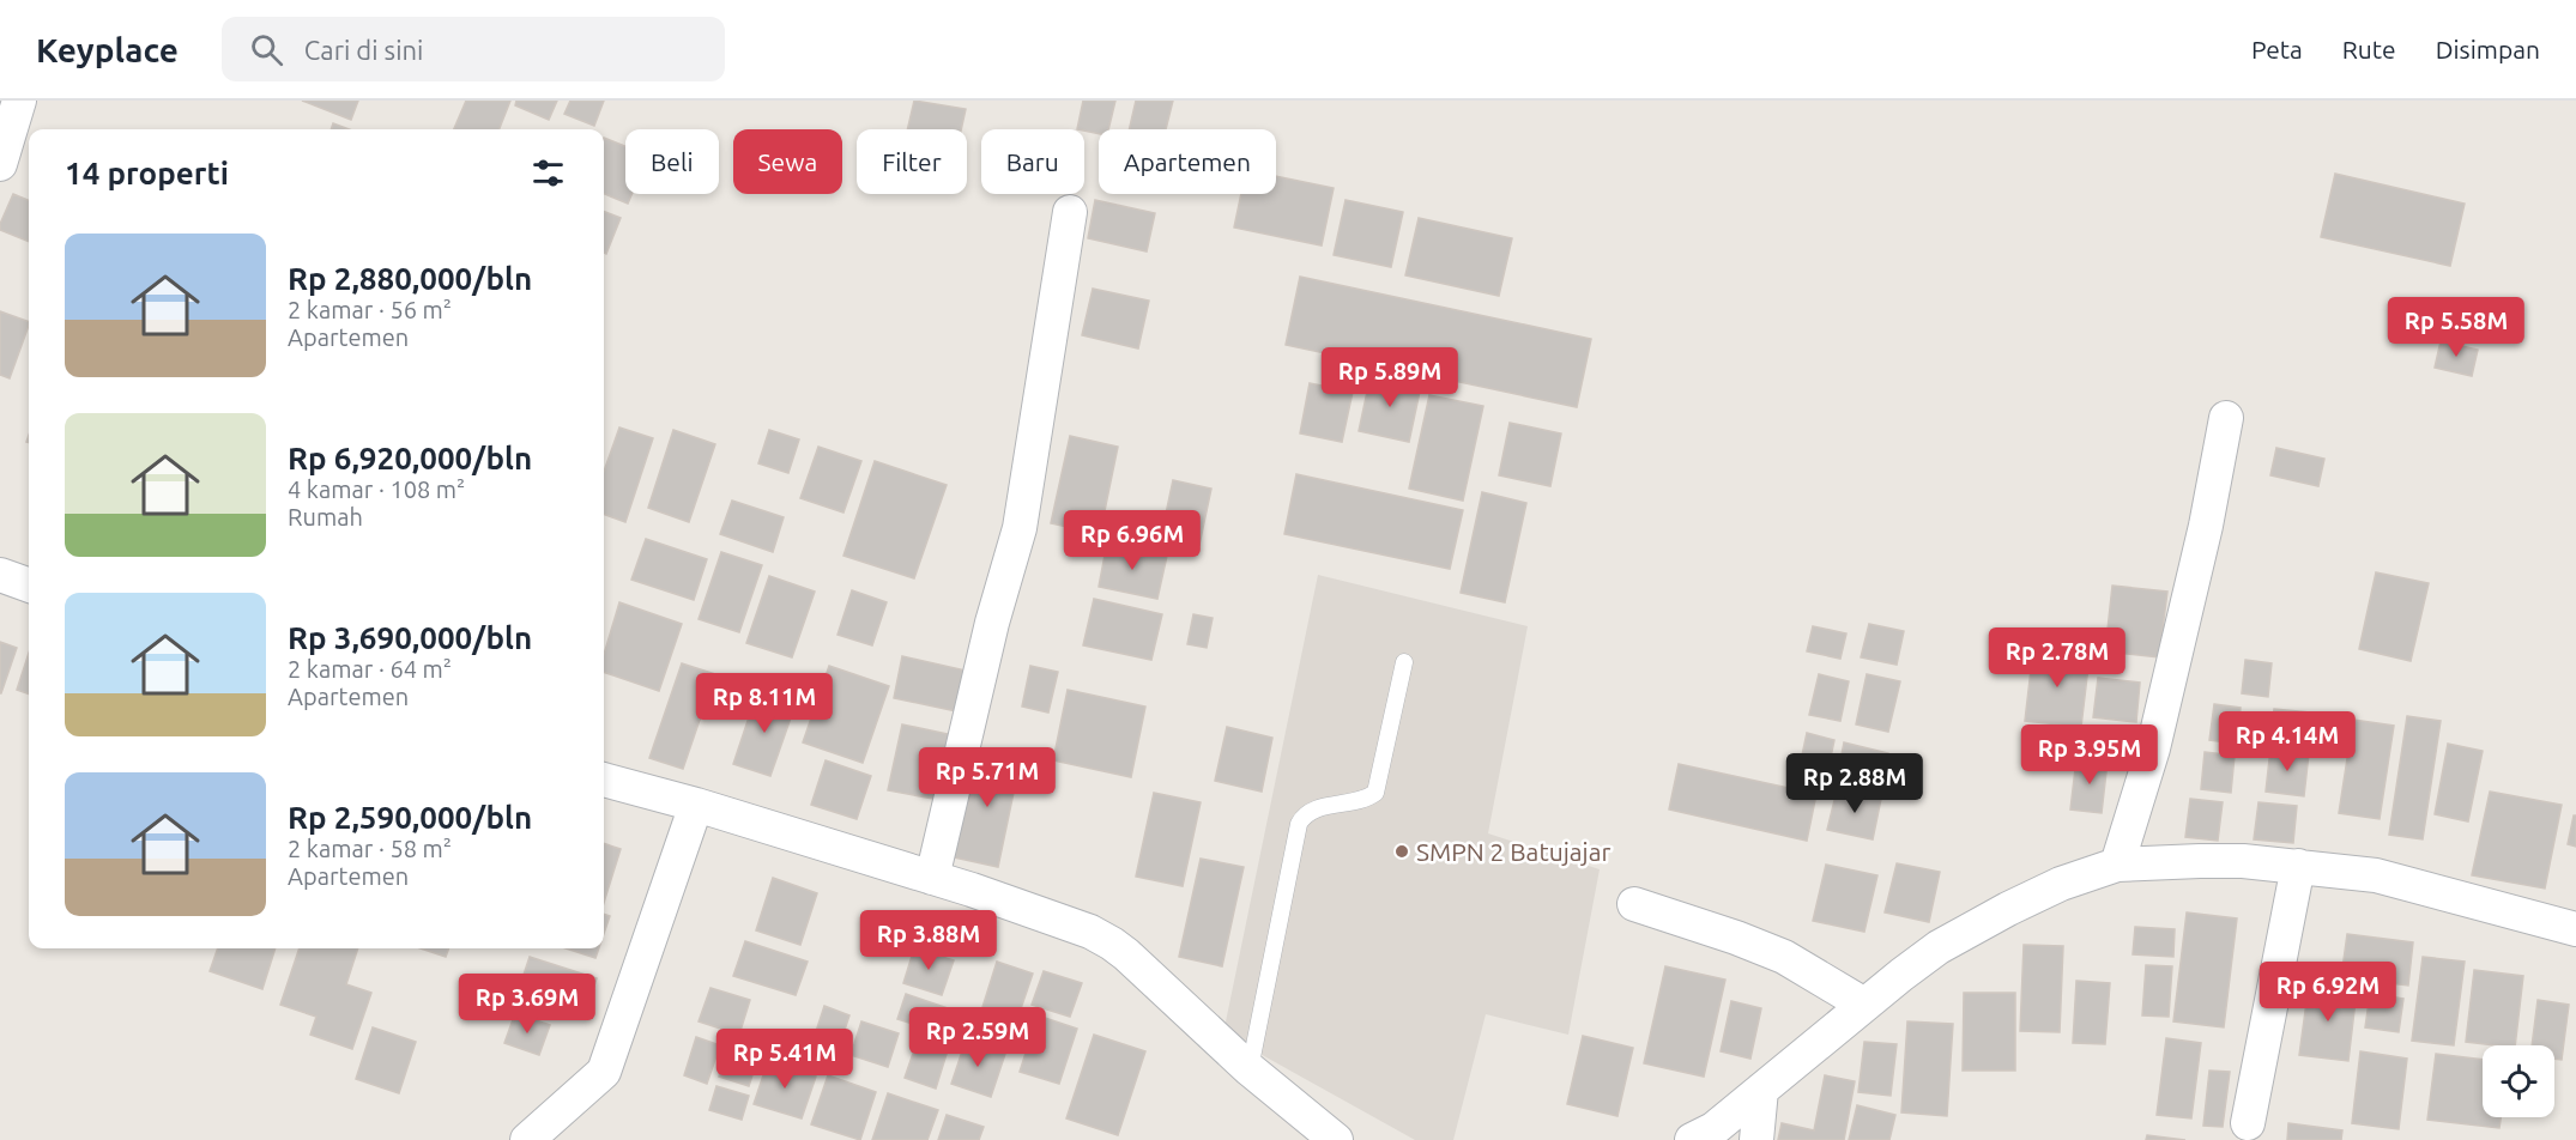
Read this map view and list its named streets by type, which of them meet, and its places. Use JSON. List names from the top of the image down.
{
  "places": ["SMPN 2 Batujajar"],
  "page": {
    "header": "Keyplace",
    "search": "Cari di sini",
    "nav": ["Peta", "Rute", "Disimpan"],
    "chip": [
      "Beli",
      "Sewa",
      "Filter",
      "Baru",
      "Apartemen"
    ],
    "heading": "14 properti",
    "list": [
      {
        "name": "Rp 2,880,000/bln",
        "note": "2 kamar · 56 m² · Apartemen"
      },
      {
        "name": "Rp 6,920,000/bln",
        "note": "4 kamar · 108 m² · Rumah"
      },
      {
        "name": "Rp 3,690,000/bln",
        "note": "2 kamar · 64 m² · Apartemen"
      },
      {
        "name": "Rp 2,590,000/bln",
        "note": "2 kamar · 58 m² · Apartemen"
      }
    ],
    "price": [
      "Rp 5.58M",
      "Rp 5.89M",
      "Rp 6.96M",
      "Rp 2.78M",
      "Rp 8.11M",
      "Rp 4.14M",
      "Rp 3.95M",
      "Rp 5.71M",
      "Rp 2.88M",
      "Rp 3.88M",
      "Rp 6.92M",
      "Rp 3.69M",
      "Rp 2.59M",
      "Rp 5.41M"
    ]
  }
}
